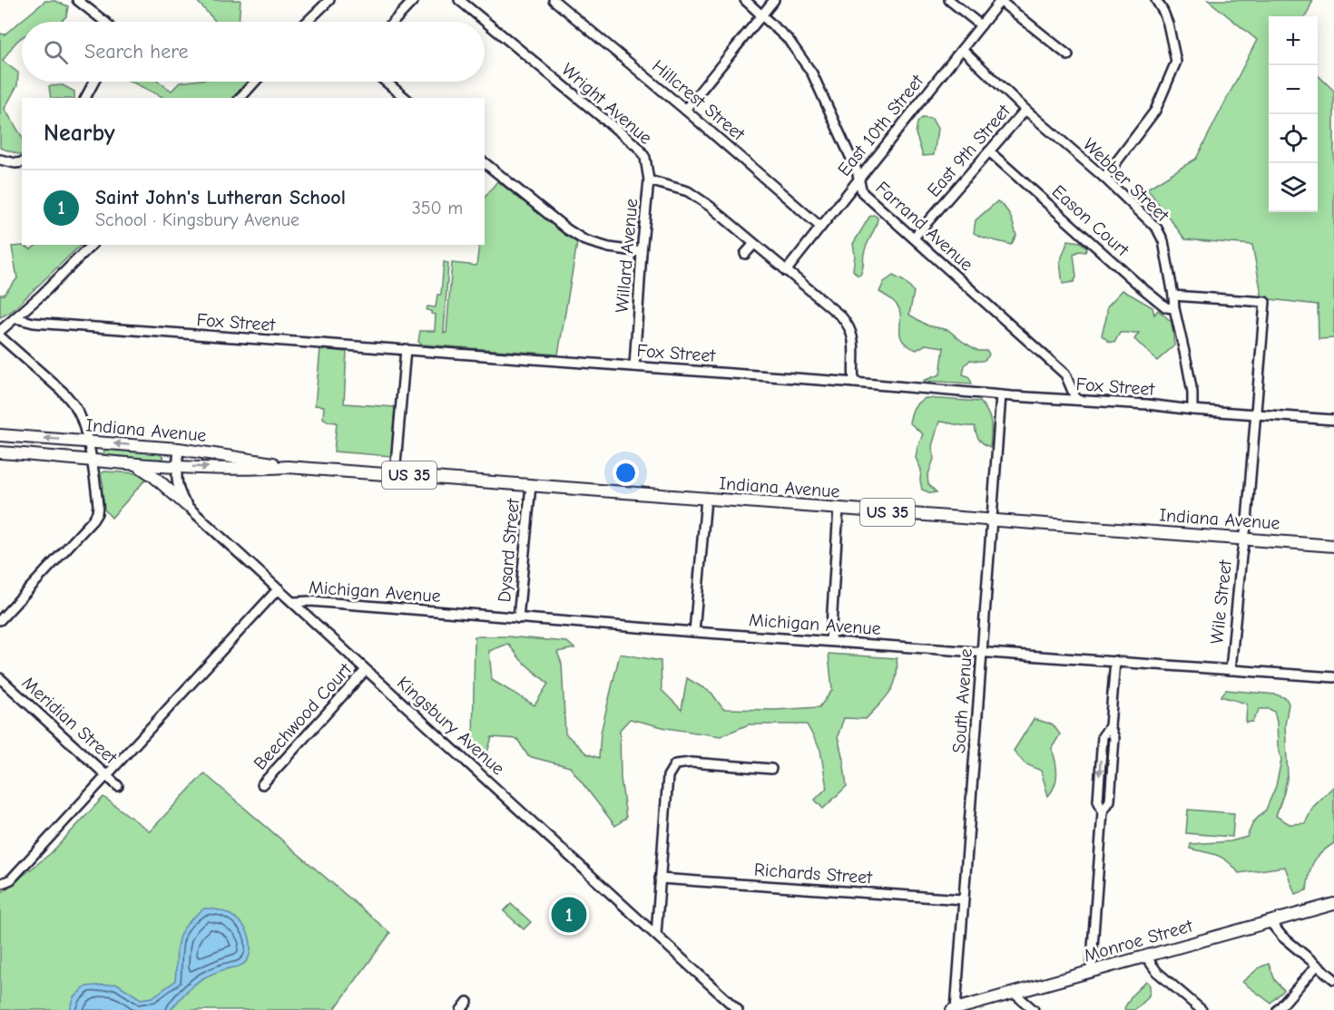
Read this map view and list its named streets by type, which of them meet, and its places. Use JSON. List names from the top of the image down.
{
  "streets": {
    "main road": ["Indiana Avenue", "US 35", "Monroe Street"],
    "street": [
      "Hillcrest Street",
      "Wright Avenue",
      "East 10th Street",
      "East 9th Street",
      "Webber Street",
      "Eason Court",
      "Farrand Avenue",
      "Willard Avenue",
      "Fox Street",
      "Dysard Street",
      "Michigan Avenue",
      "Wile Street",
      "South Avenue",
      "Beechwood Court",
      "Meridian Street",
      "Kingsbury Avenue",
      "Richards Street"
    ]
  },
  "crossings": [
    ["Hillcrest Street", "East 10th Street"],
    ["Wright Avenue", "Willard Avenue"],
    ["East 10th Street", "Webber Street"],
    ["East 10th Street", "Farrand Avenue"],
    ["East 9th Street", "Webber Street"],
    ["East 9th Street", "Eason Court"],
    ["East 9th Street", "Farrand Avenue"],
    ["Webber Street", "Eason Court"],
    ["Webber Street", "Fox Street"],
    ["Farrand Avenue", "Fox Street"],
    ["Willard Avenue", "Fox Street"],
    ["Fox Street", "South Avenue"],
    ["Indiana Avenue", "Dysard Street"],
    ["Indiana Avenue", "Wile Street"],
    ["Indiana Avenue", "South Avenue"],
    ["Indiana Avenue", "Kingsbury Avenue"],
    ["Dysard Street", "Michigan Avenue"],
    ["Michigan Avenue", "Wile Street"],
    ["Michigan Avenue", "South Avenue"],
    ["Michigan Avenue", "Kingsbury Avenue"],
    ["South Avenue", "Richards Street"],
    ["South Avenue", "Monroe Street"],
    ["Beechwood Court", "Kingsbury Avenue"]
  ],
  "page": {
    "map_buttons": ["+", "−"],
    "search": "Search here",
    "heading": "Nearby",
    "list": [
      {
        "mark": "1",
        "name": "Saint John's Lutheran School",
        "note": "School · Kingsbury Avenue",
        "value": "350 m"
      }
    ],
    "pins": "1"
  }
}
